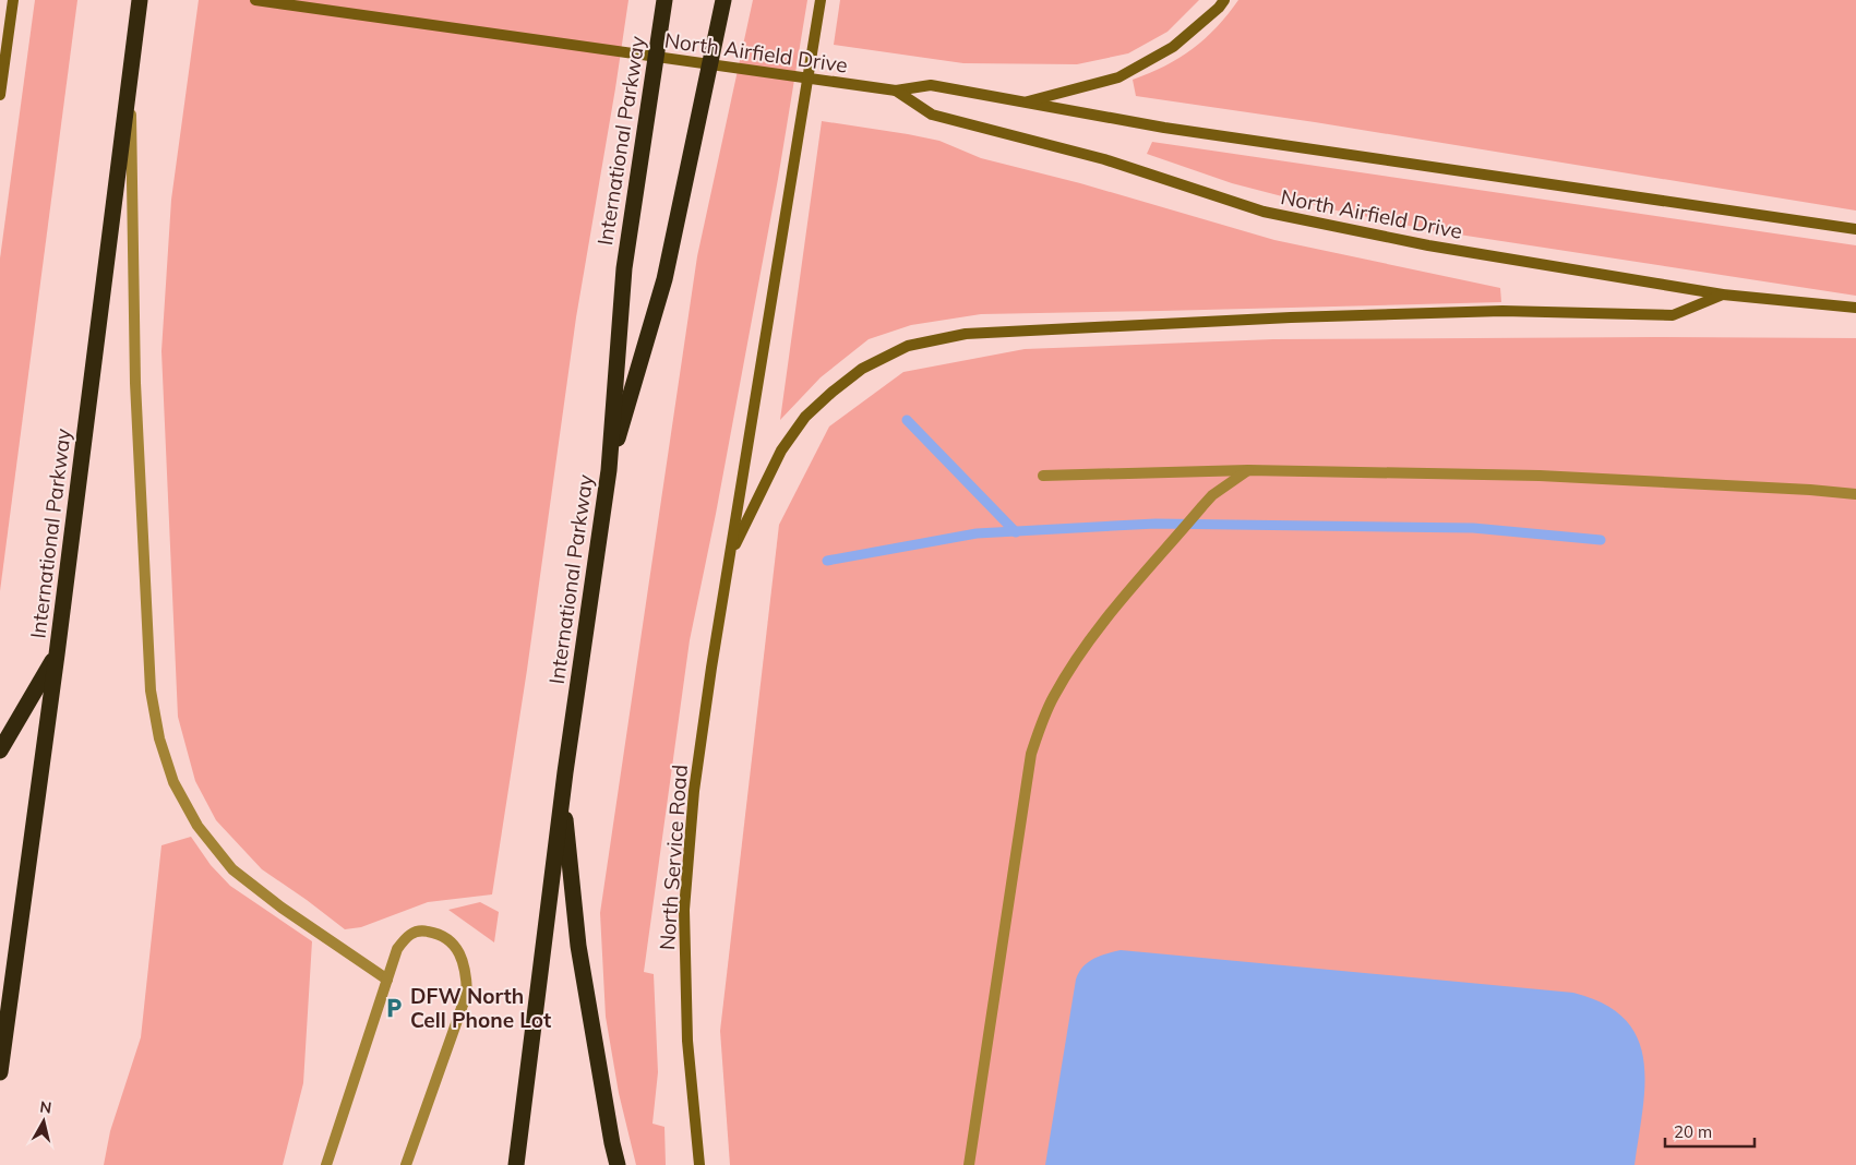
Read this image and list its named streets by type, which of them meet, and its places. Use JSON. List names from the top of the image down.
{
  "streets": {
    "highway": ["International Parkway"],
    "main road": ["North Airfield Drive", "North Service Road"]
  },
  "places": {
    "parking": ["DFW North Cell Phone Lot"]
  },
  "scale_bar": "20 m",
  "north": "top"
}
